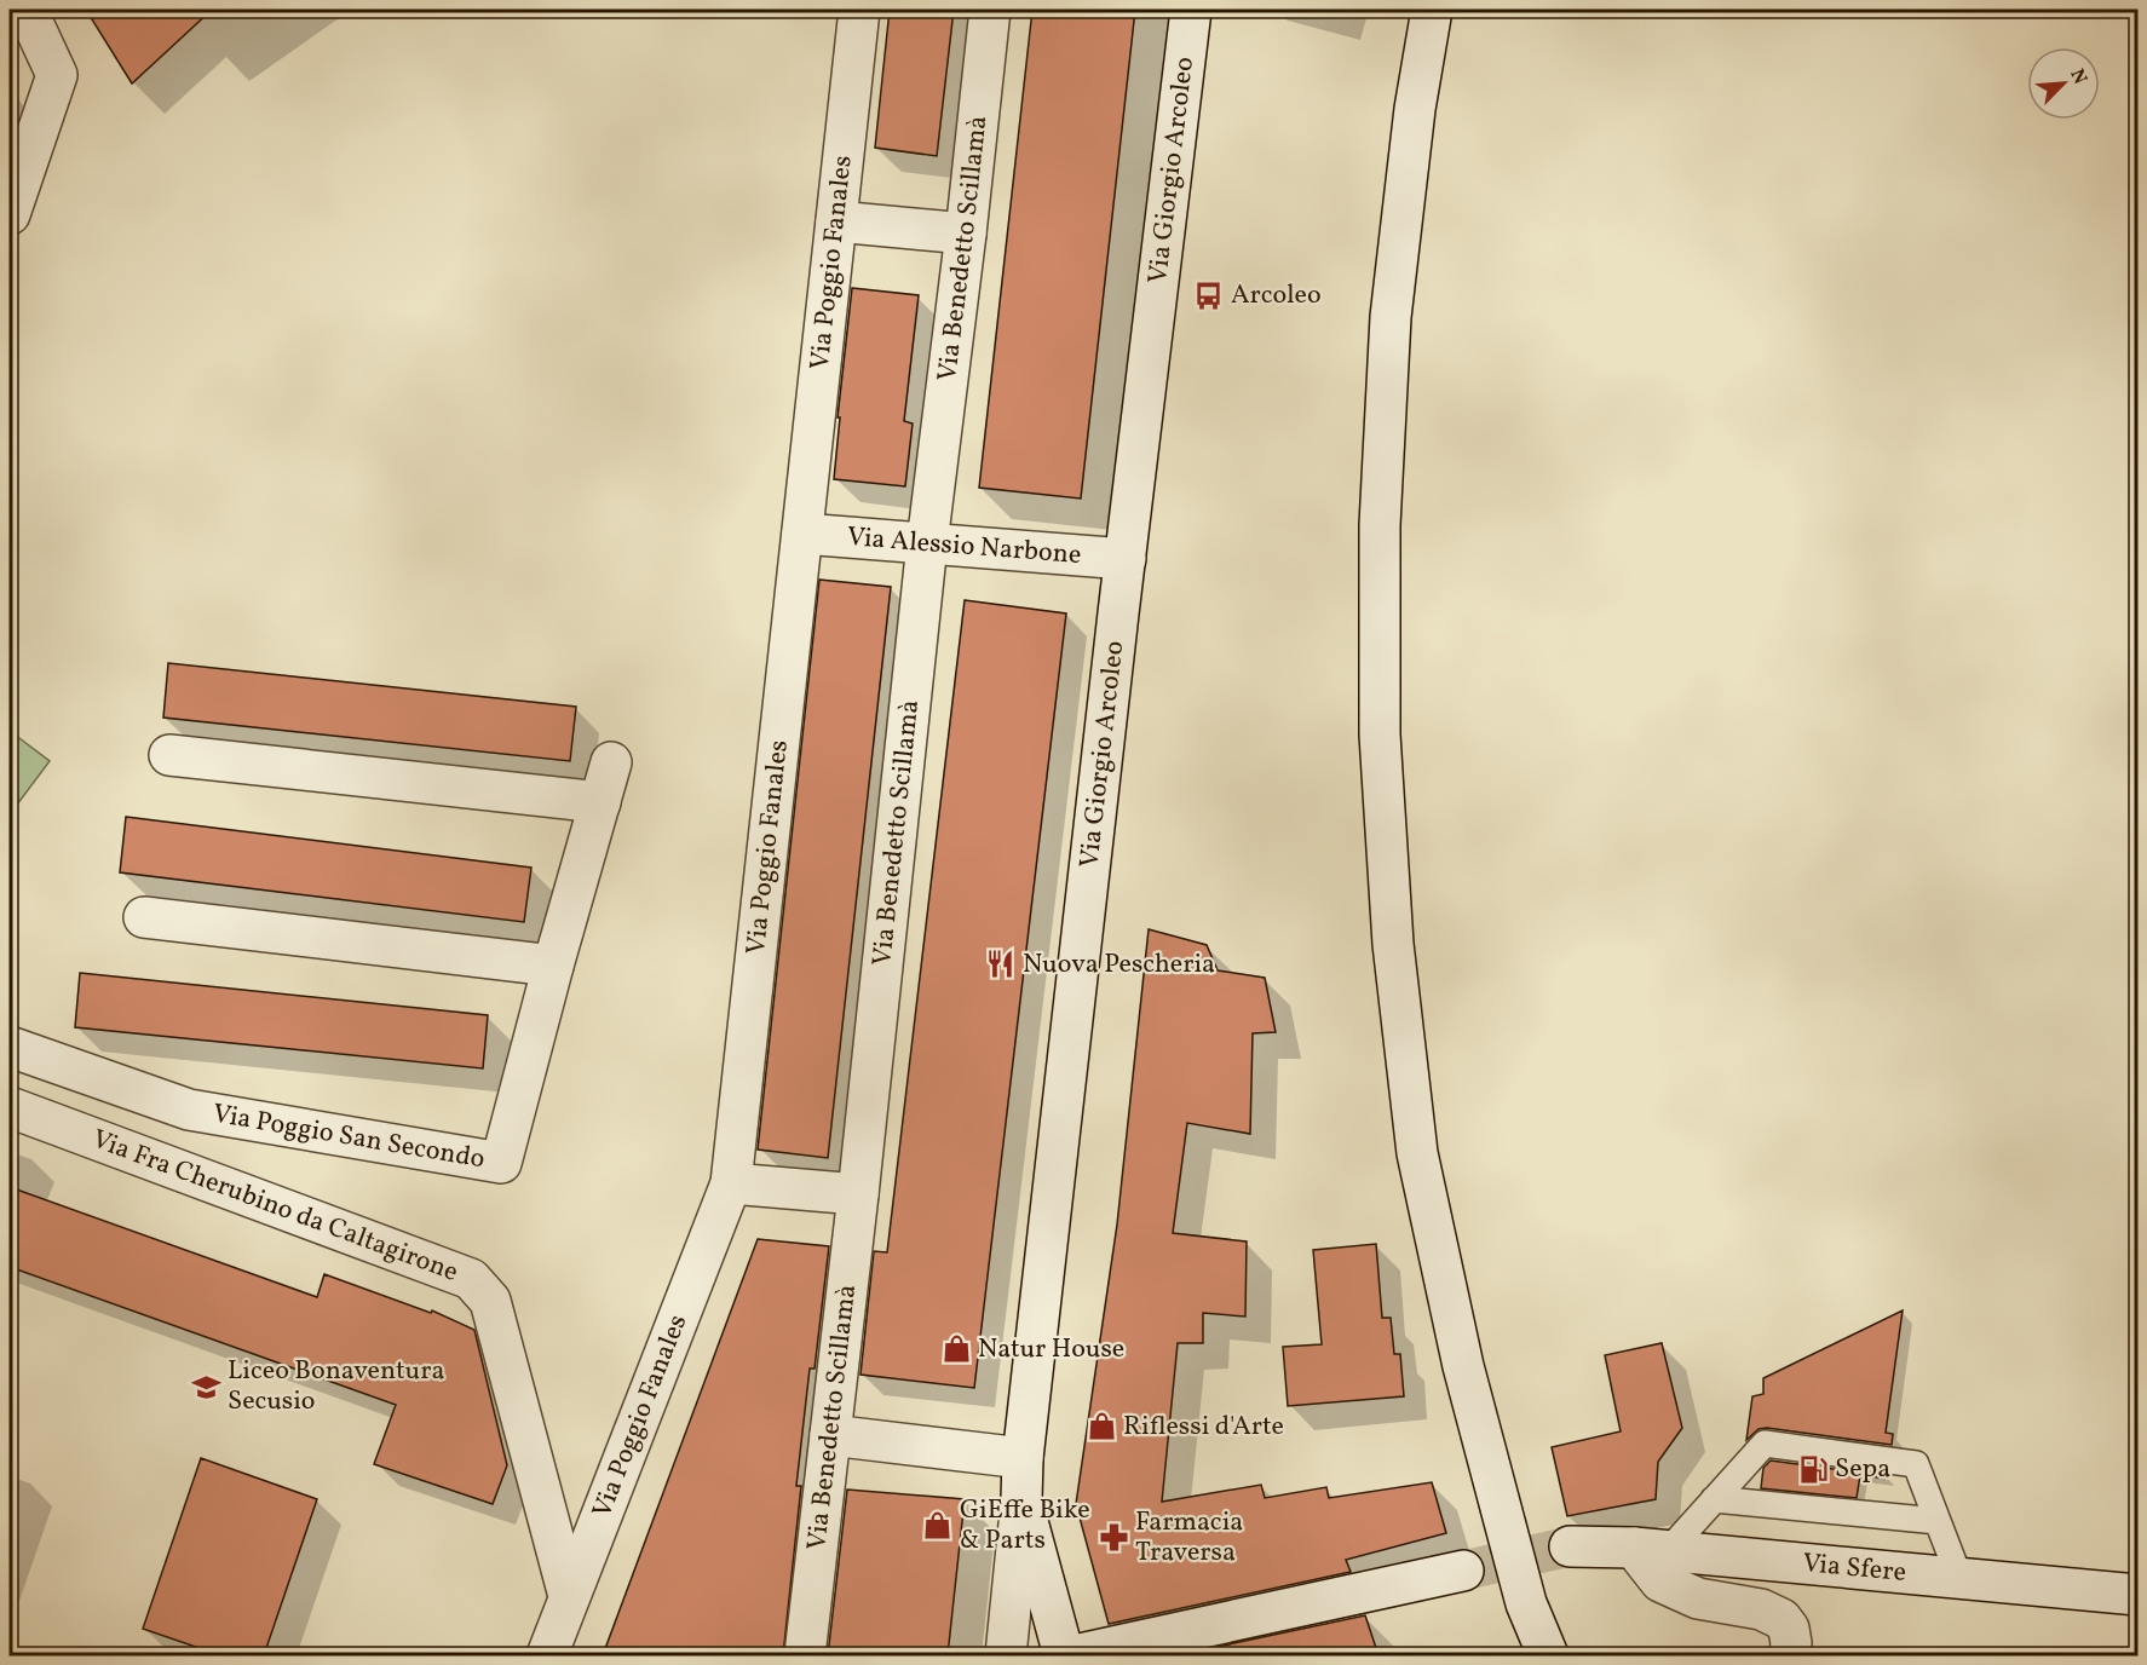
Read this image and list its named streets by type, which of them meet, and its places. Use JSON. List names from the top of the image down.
{
  "streets": {
    "street": [
      "Via Giorgio Arcoleo",
      "Via Benedetto Scillamà",
      "Via Poggio Fanales",
      "Via Alessio Narbone",
      "Via Poggio San Secondo",
      "Via Fra Cherubino da Caltagirone",
      "Via Sfere"
    ]
  },
  "crossings": [
    ["Via Giorgio Arcoleo", "Via Alessio Narbone"],
    ["Via Benedetto Scillamà", "Via Alessio Narbone"],
    ["Via Poggio Fanales", "Via Alessio Narbone"],
    ["Via Poggio Fanales", "Via Fra Cherubino da Caltagirone"]
  ],
  "places": {
    "bus stop": ["Arcoleo"],
    "restaurant": ["Nuova Pescheria"],
    "shop": ["Natur House", "Riflessi d'Arte", "GiEffe Bike & Parts"],
    "school or university": ["Liceo Bonaventura Secusio"],
    "fuel station": ["Sepa"],
    "pharmacy": ["Farmacia Traversa"]
  },
  "north": "top right"
}
